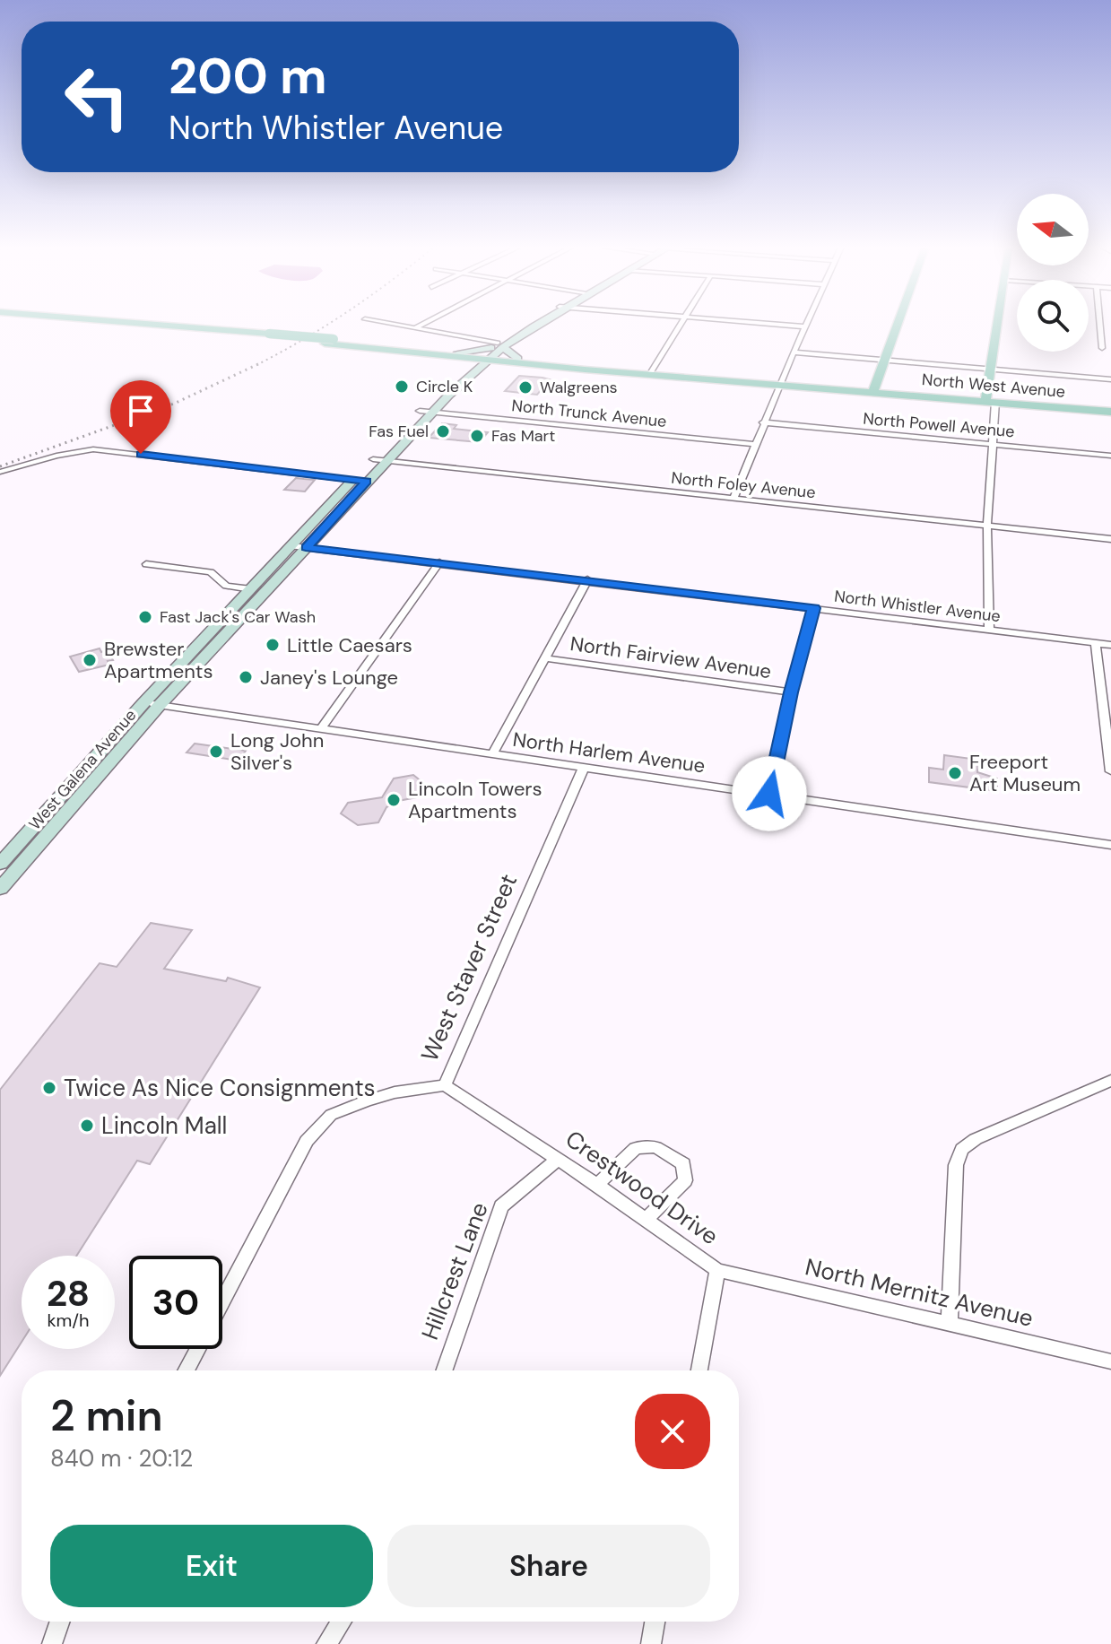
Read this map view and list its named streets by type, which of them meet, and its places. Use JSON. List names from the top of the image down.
{
  "streets": {
    "main road": ["North West Avenue", "West Galena Avenue"],
    "street": [
      "North Trunck Avenue",
      "North Powell Avenue",
      "North Foley Avenue",
      "North Whistler Avenue",
      "North Fairview Avenue",
      "North Harlem Avenue",
      "West Staver Street",
      "Crestwood Drive",
      "Hillcrest Lane",
      "North Mernitz Avenue"
    ]
  },
  "crossings": [
    ["North West Avenue", "West Galena Avenue"],
    ["North Trunck Avenue", "West Galena Avenue"],
    ["North Foley Avenue", "West Galena Avenue"],
    ["North Whistler Avenue", "West Galena Avenue"],
    ["North Harlem Avenue", "West Galena Avenue"],
    ["North Harlem Avenue", "West Staver Street"],
    ["West Staver Street", "Crestwood Drive"],
    ["Crestwood Drive", "Hillcrest Lane"],
    ["Crestwood Drive", "North Mernitz Avenue"]
  ],
  "places": [
    "Circle K",
    "Walgreens",
    "Fas Fuel",
    "Fas Mart",
    "Fast Jack's Car Wash",
    "Little Caesars",
    "Brewster Apartments",
    "Janey's Lounge",
    "Long John Silver's",
    "Freeport Art Museum",
    "Lincoln Towers Apartments",
    "Twice As Nice Consignments",
    "Lincoln Mall"
  ],
  "north": "left",
  "page": {
    "turn": ["200 m", "North Whistler Avenue"],
    "speed": "28 km/h",
    "limit": "30",
    "heading": ["2 min", "840 m · 20:12"],
    "buttons": ["Exit", "Share"]
  }
}
